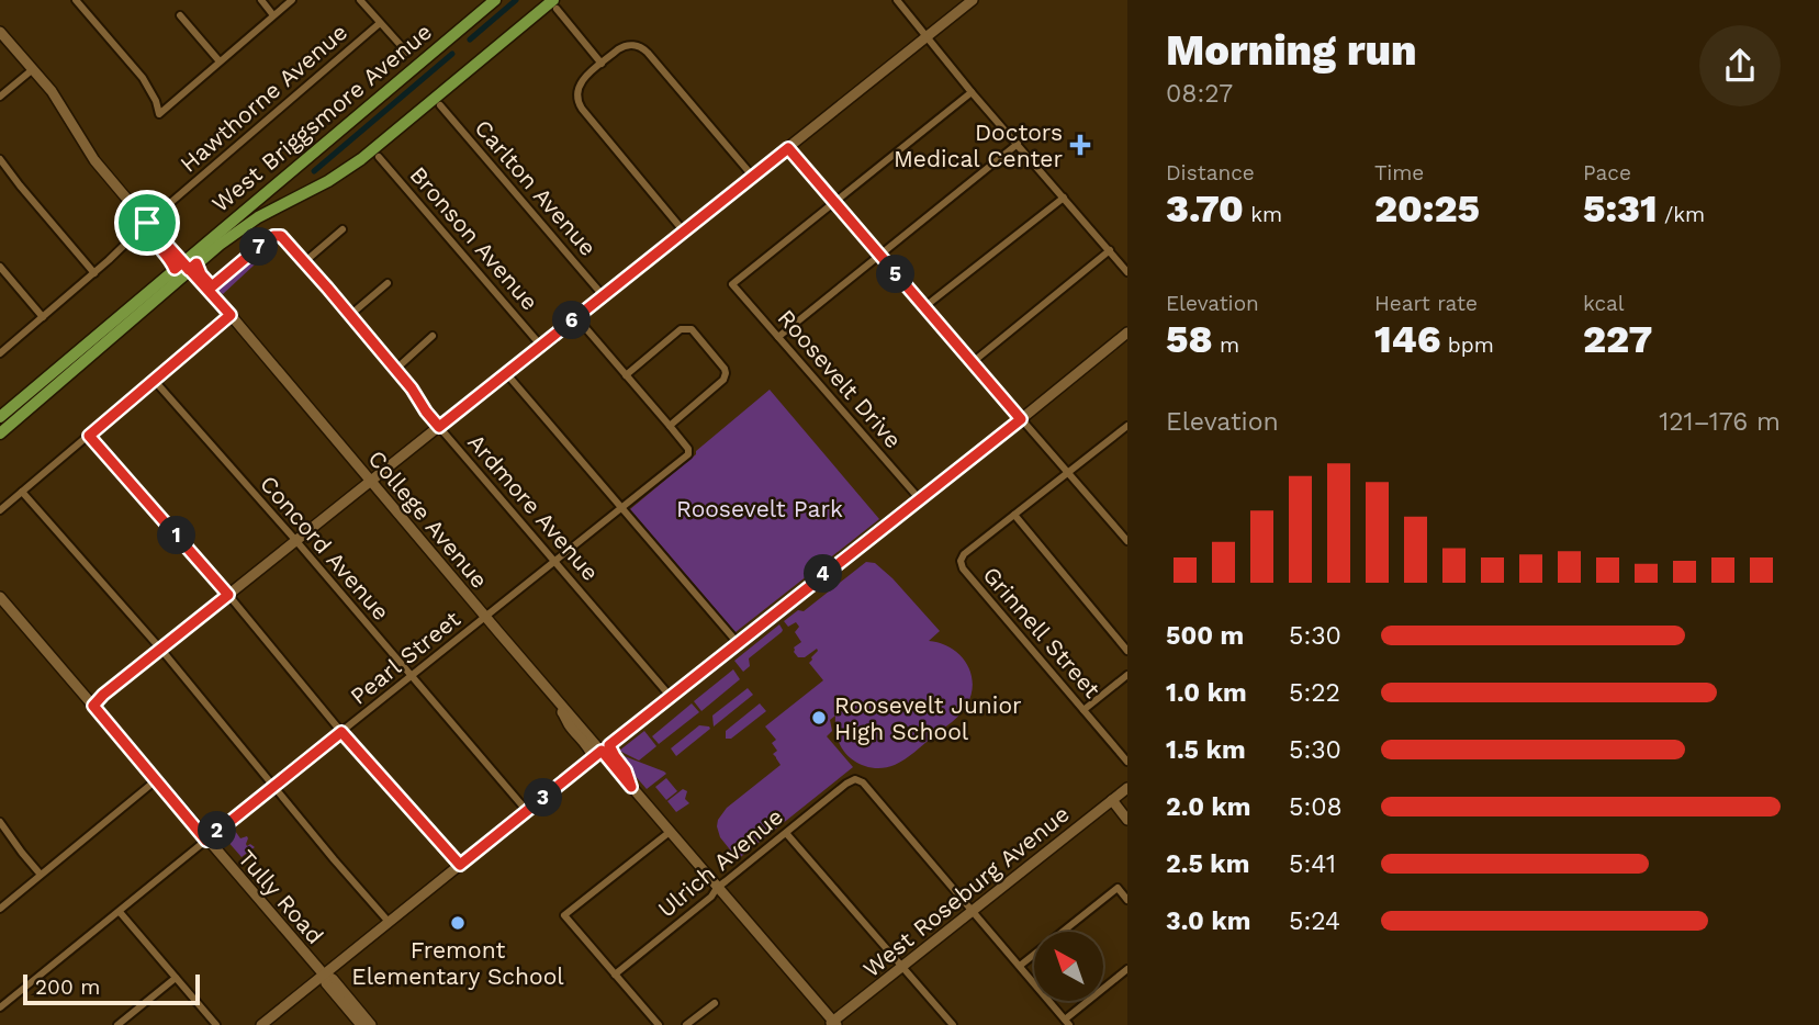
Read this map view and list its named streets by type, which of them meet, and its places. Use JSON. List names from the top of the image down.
{
  "streets": {
    "main road": ["West Briggsmore Avenue"],
    "street": [
      "Hawthorne Avenue",
      "Carlton Avenue",
      "Bronson Avenue",
      "Roosevelt Drive",
      "Ardmore Avenue",
      "College Avenue",
      "Concord Avenue",
      "Grinnell Street",
      "Pearl Street",
      "Ulrich Avenue",
      "West Roseburg Avenue",
      "Tully Road"
    ]
  },
  "crossings": [
    ["West Briggsmore Avenue", "College Avenue"],
    ["Ardmore Avenue", "College Avenue"],
    ["Ardmore Avenue", "Pearl Street"],
    ["College Avenue", "Pearl Street"],
    ["Concord Avenue", "Pearl Street"],
    ["Pearl Street", "Tully Road"],
    ["Ulrich Avenue", "West Roseburg Avenue"]
  ],
  "parks": ["Roosevelt Park"],
  "places": {
    "health": ["Doctors Medical Center"],
    "other": ["Roosevelt Junior High School", "Fremont Elementary School"]
  },
  "scale_bar": "200 m",
  "north": "top left",
  "page": {
    "heading": ["Morning run", "08:27"],
    "stats": [
      ["Distance", "3.70 km"],
      ["Time", "20:25"],
      ["Pace", "5:31 /km"],
      ["Elevation", "58 m"],
      ["Heart rate", "146 bpm"],
      ["kcal", "227"]
    ],
    "pins": [
      "7",
      "5",
      "6",
      "1",
      "4",
      "3",
      "2"
    ],
    "chart": ["Elevation", "121–176 m"],
    "list": [
      {
        "name": "500 m",
        "note": "5:30"
      },
      {
        "name": "1.0 km",
        "note": "5:22"
      },
      {
        "name": "1.5 km",
        "note": "5:30"
      },
      {
        "name": "2.0 km",
        "note": "5:08"
      },
      {
        "name": "2.5 km",
        "note": "5:41"
      },
      {
        "name": "3.0 km",
        "note": "5:24"
      }
    ],
    "scale": "200 m"
  }
}
